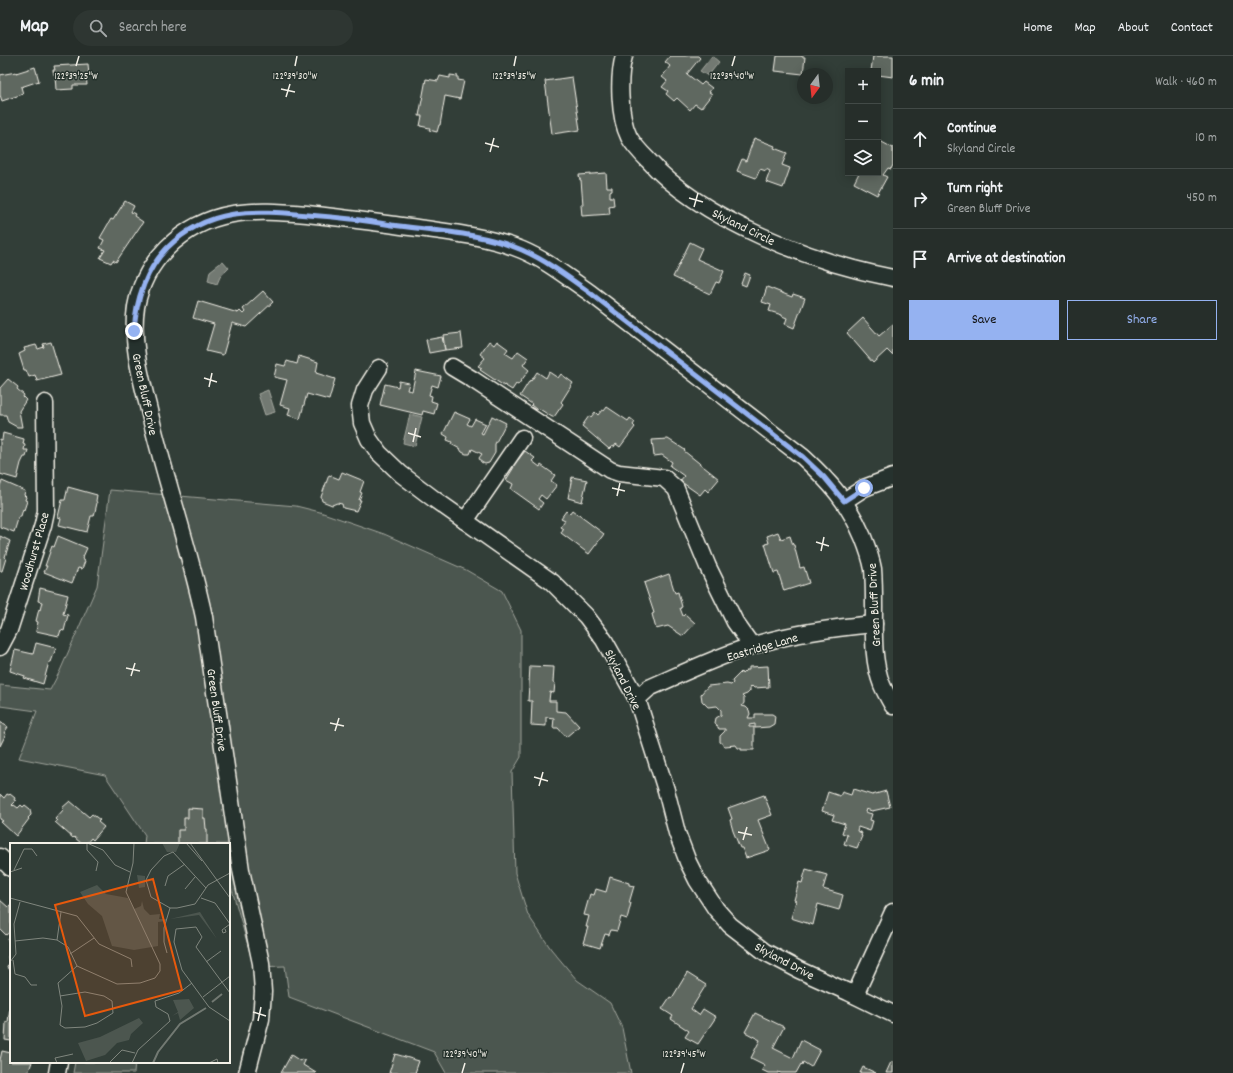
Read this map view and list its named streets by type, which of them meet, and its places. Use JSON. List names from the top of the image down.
{
  "streets": {
    "street": [
      "Skyland Circle",
      "Green Bluff Drive",
      "Woodhurst Place",
      "Eastridge Lane",
      "Skyland Drive"
    ]
  },
  "crossings": [
    ["Green Bluff Drive", "Eastridge Lane"],
    ["Eastridge Lane", "Skyland Drive"]
  ],
  "north": "bottom",
  "page": {
    "header": "Map",
    "search": "Search here",
    "nav": [
      "Home",
      "Map",
      "About",
      "Contact"
    ],
    "heading": ["6 min", "Walk · 460 m"],
    "map_buttons": ["+", "−"],
    "list": [
      ["Continue", "Skyland Circle", "10 m"],
      ["Turn right", "Green Bluff Drive", "450 m"],
      "Arrive at destination"
    ],
    "buttons": ["Save", "Share"]
  },
  "coordinates": [
    "122°39'25\"W",
    "122°39'30\"W",
    "122°39'35\"W",
    "122°39'40\"W",
    "122°39'45\"W"
  ]
}
